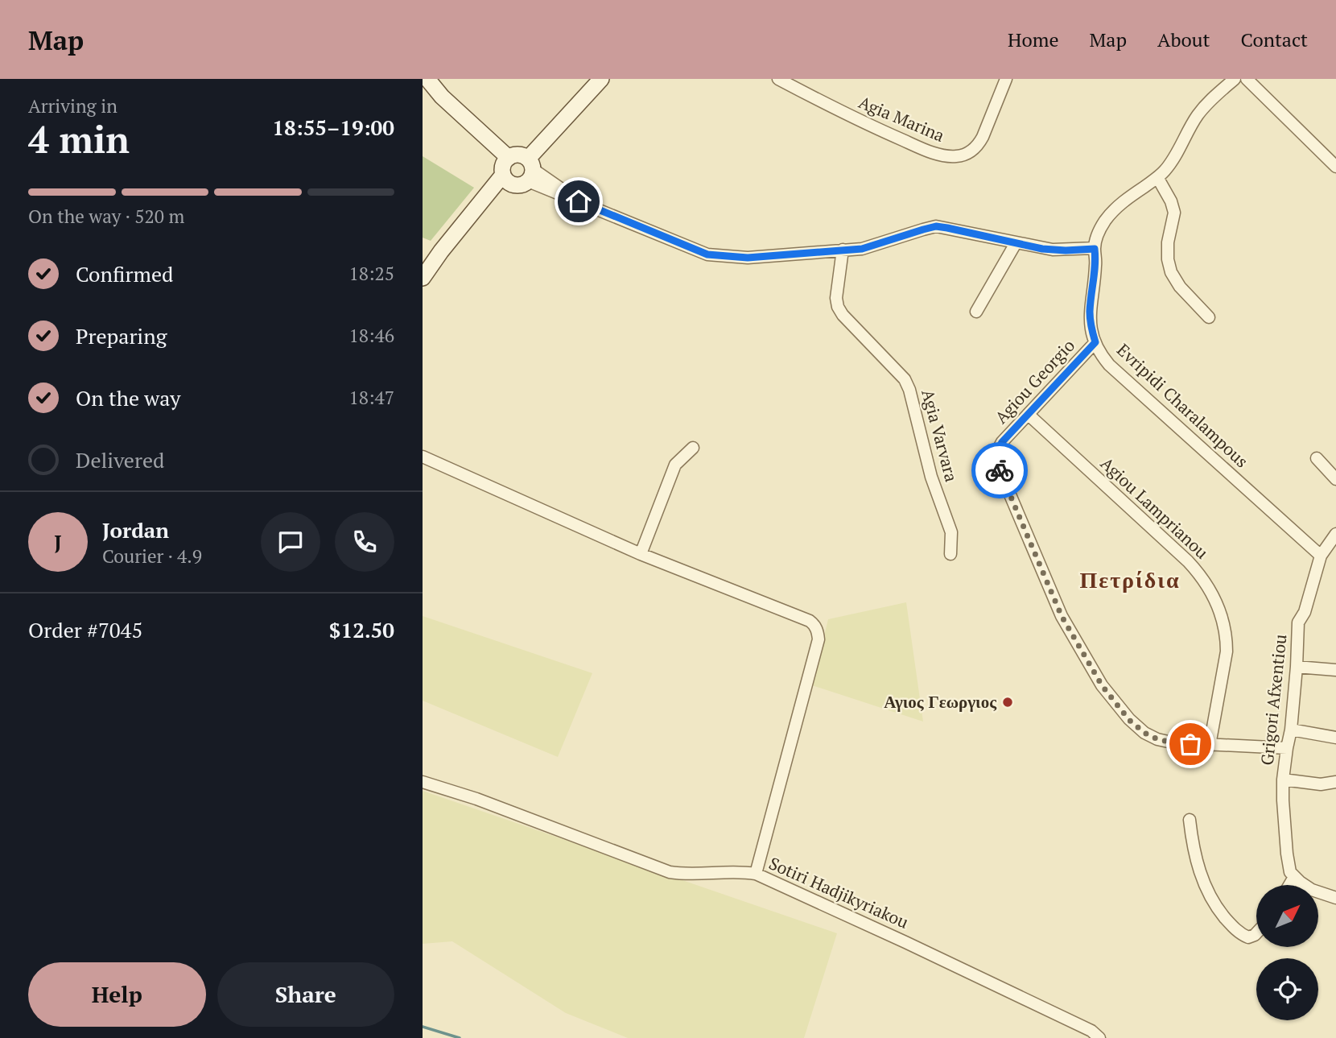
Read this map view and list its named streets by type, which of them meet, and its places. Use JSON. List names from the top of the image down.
{
  "streets": {
    "street": [
      "Agia Marina",
      "Agiou Georgio",
      "Evripidi Charalampous",
      "Agia Varvara",
      "Agiou Lamprianou",
      "Grigori Afxentiou",
      "Sotiri Hadjikyriakou"
    ]
  },
  "crossings": [
    ["Agiou Georgio", "Evripidi Charalampous"],
    ["Agiou Georgio", "Agiou Lamprianou"],
    ["Agiou Georgio", "Grigori Afxentiou"],
    ["Evripidi Charalampous", "Grigori Afxentiou"]
  ],
  "districts": ["Πετρίδια"],
  "places": ["Αγιος Γεωργιος"],
  "north": "top right",
  "page": {
    "header": "Map",
    "nav": [
      "Home",
      "Map",
      "About",
      "Contact"
    ],
    "heading": ["4 min", "Arriving in", "18:55–19:00"],
    "panel": [
      "Jordan",
      "Courier · 4.9",
      "Order #7045",
      "$12.50"
    ],
    "bar": "On the way · 520 m",
    "list": [
      ["Confirmed", "18:25"],
      ["Preparing", "18:46"],
      ["On the way", "18:47"],
      "Delivered"
    ],
    "round": "J",
    "buttons": ["Help", "Share"]
  }
}
